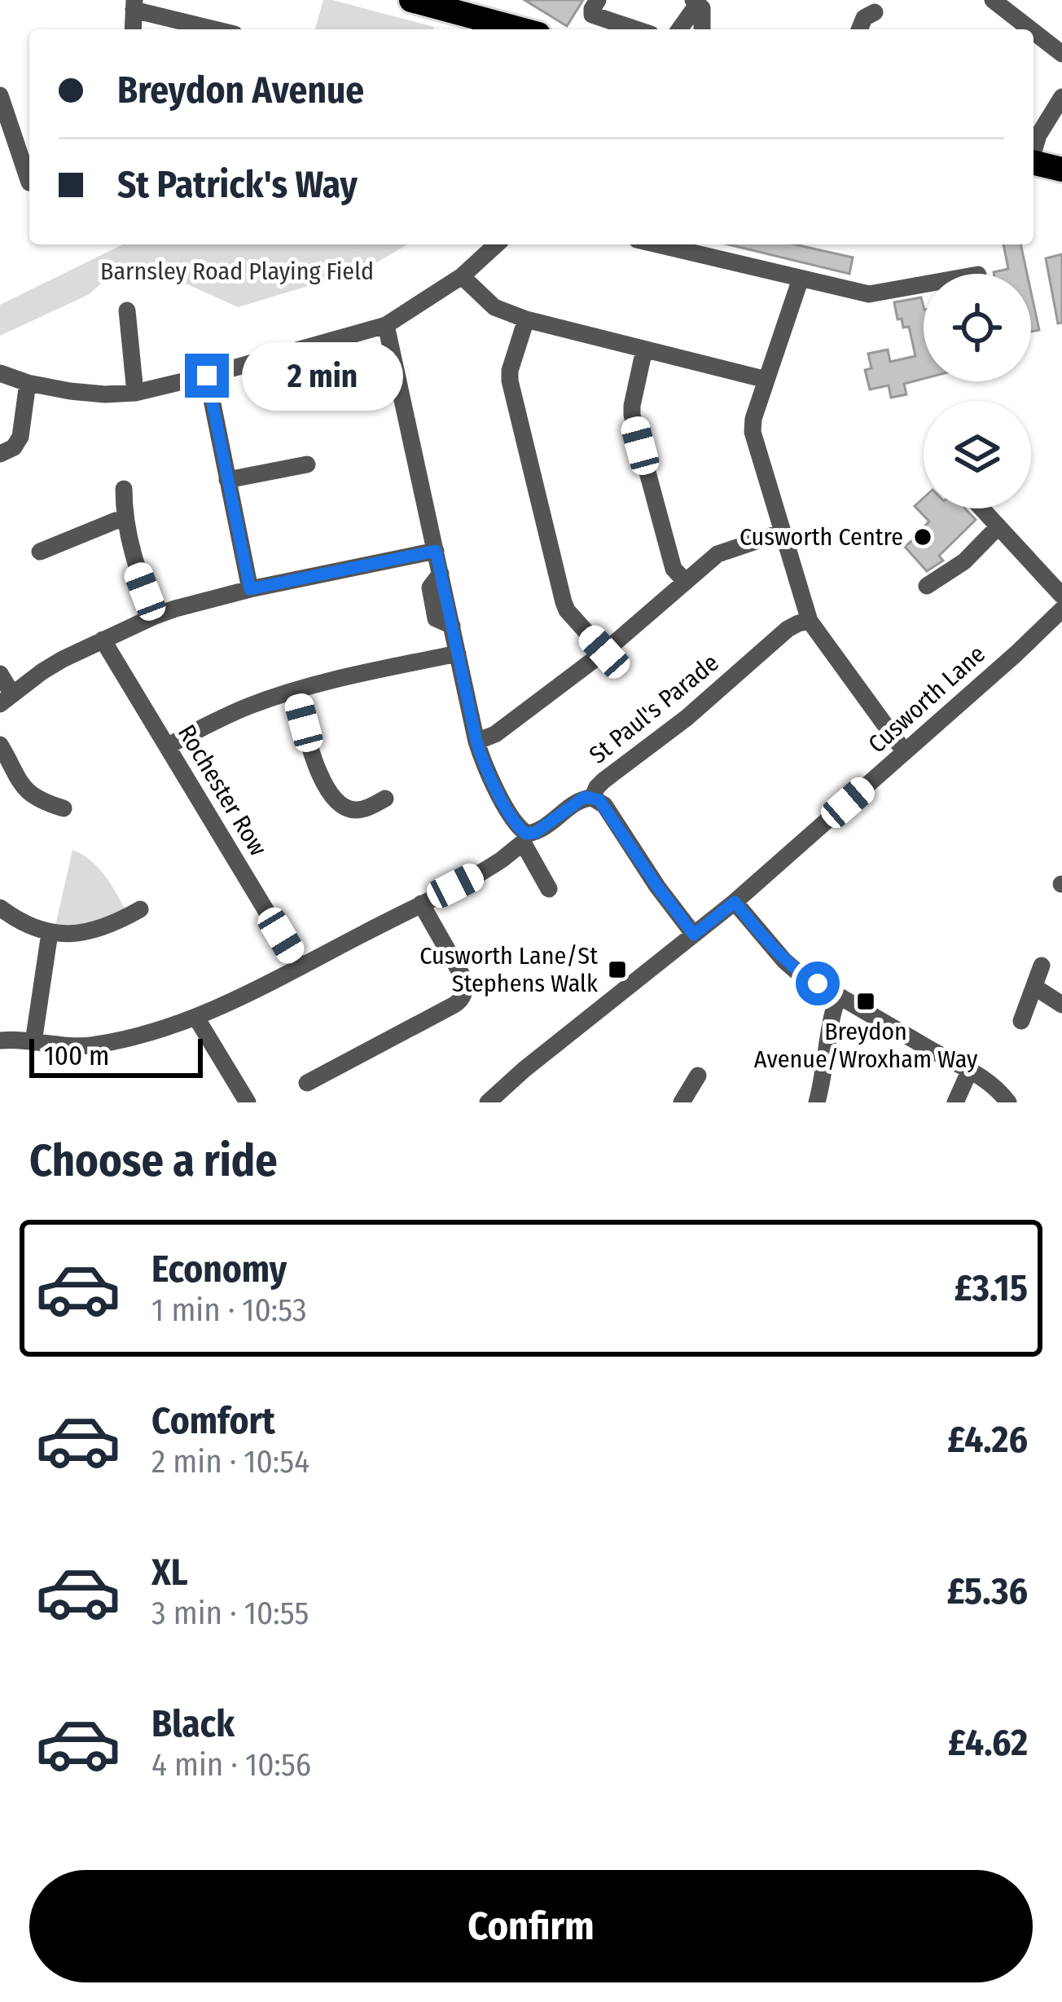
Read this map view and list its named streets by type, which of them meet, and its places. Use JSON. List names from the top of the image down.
{
  "streets": {
    "street": ["Cusworth Lane", "St Paul's Parade", "Rochester Row"]
  },
  "crossings": [
    ["St Paul's Parade", "Rochester Row"]
  ],
  "parks": ["Barnsley Road Playing Field"],
  "places": {
    "other": ["Cusworth Centre"],
    "transit": ["Cusworth Lane/St Stephens Walk", "Breydon Avenue/Wroxham Way"]
  },
  "scale_bar": "100 m",
  "page": {
    "banner": ["Breydon Avenue", "St Patrick's Way"],
    "bubble": "2 min",
    "scale": "100 m",
    "heading": "Choose a ride",
    "list": [
      {
        "name": "Economy",
        "note": "1 min · 10:53",
        "value": "£3.15"
      },
      {
        "name": "Comfort",
        "note": "2 min · 10:54",
        "value": "£4.26"
      },
      {
        "name": "XL",
        "note": "3 min · 10:55",
        "value": "£5.36"
      },
      {
        "name": "Black",
        "note": "4 min · 10:56",
        "value": "£4.62"
      }
    ],
    "buttons": "Confirm"
  }
}
